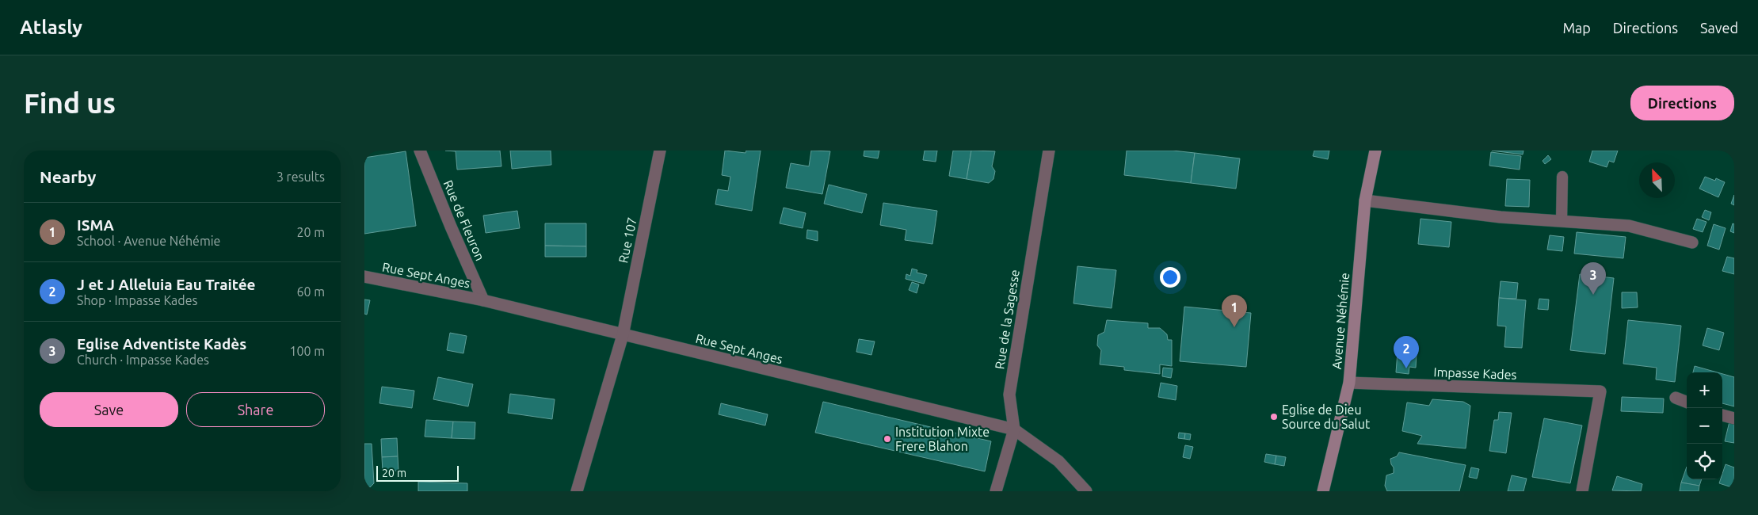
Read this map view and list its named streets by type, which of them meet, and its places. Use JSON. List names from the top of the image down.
{
  "streets": {
    "street": [
      "Rue de Fleuron",
      "Rue 107",
      "Rue Sept Anges",
      "Rue de la Sagesse",
      "Avenue Néhémie",
      "Impasse Kades"
    ]
  },
  "crossings": [
    ["Rue de Fleuron", "Rue Sept Anges"],
    ["Rue 107", "Rue Sept Anges"],
    ["Rue Sept Anges", "Rue de la Sagesse"],
    ["Avenue Néhémie", "Impasse Kades"]
  ],
  "places": ["Eglise de Dieu Source du Salut", "Institution Mixte Frere Blahon"],
  "scale_bar": "20 m",
  "north": "top left",
  "page": {
    "header": "Atlasly",
    "nav": ["Map", "Directions", "Saved"],
    "buttons": [
      "Directions",
      ["Save", "Share"]
    ],
    "title": "Find us",
    "heading": ["Nearby", "3 results"],
    "list": [
      {
        "mark": "1",
        "name": "ISMA",
        "note": "School · Avenue Néhémie",
        "value": "20 m"
      },
      {
        "mark": "2",
        "name": "J et J Alleluia Eau Traitée",
        "note": "Shop · Impasse Kades",
        "value": "60 m"
      },
      {
        "mark": "3",
        "name": "Eglise Adventiste Kadès",
        "note": "Church · Impasse Kades",
        "value": "100 m"
      }
    ],
    "pins": ["3", "1", "2"],
    "map_buttons": ["+", "−"],
    "scale": "20 m"
  }
}
